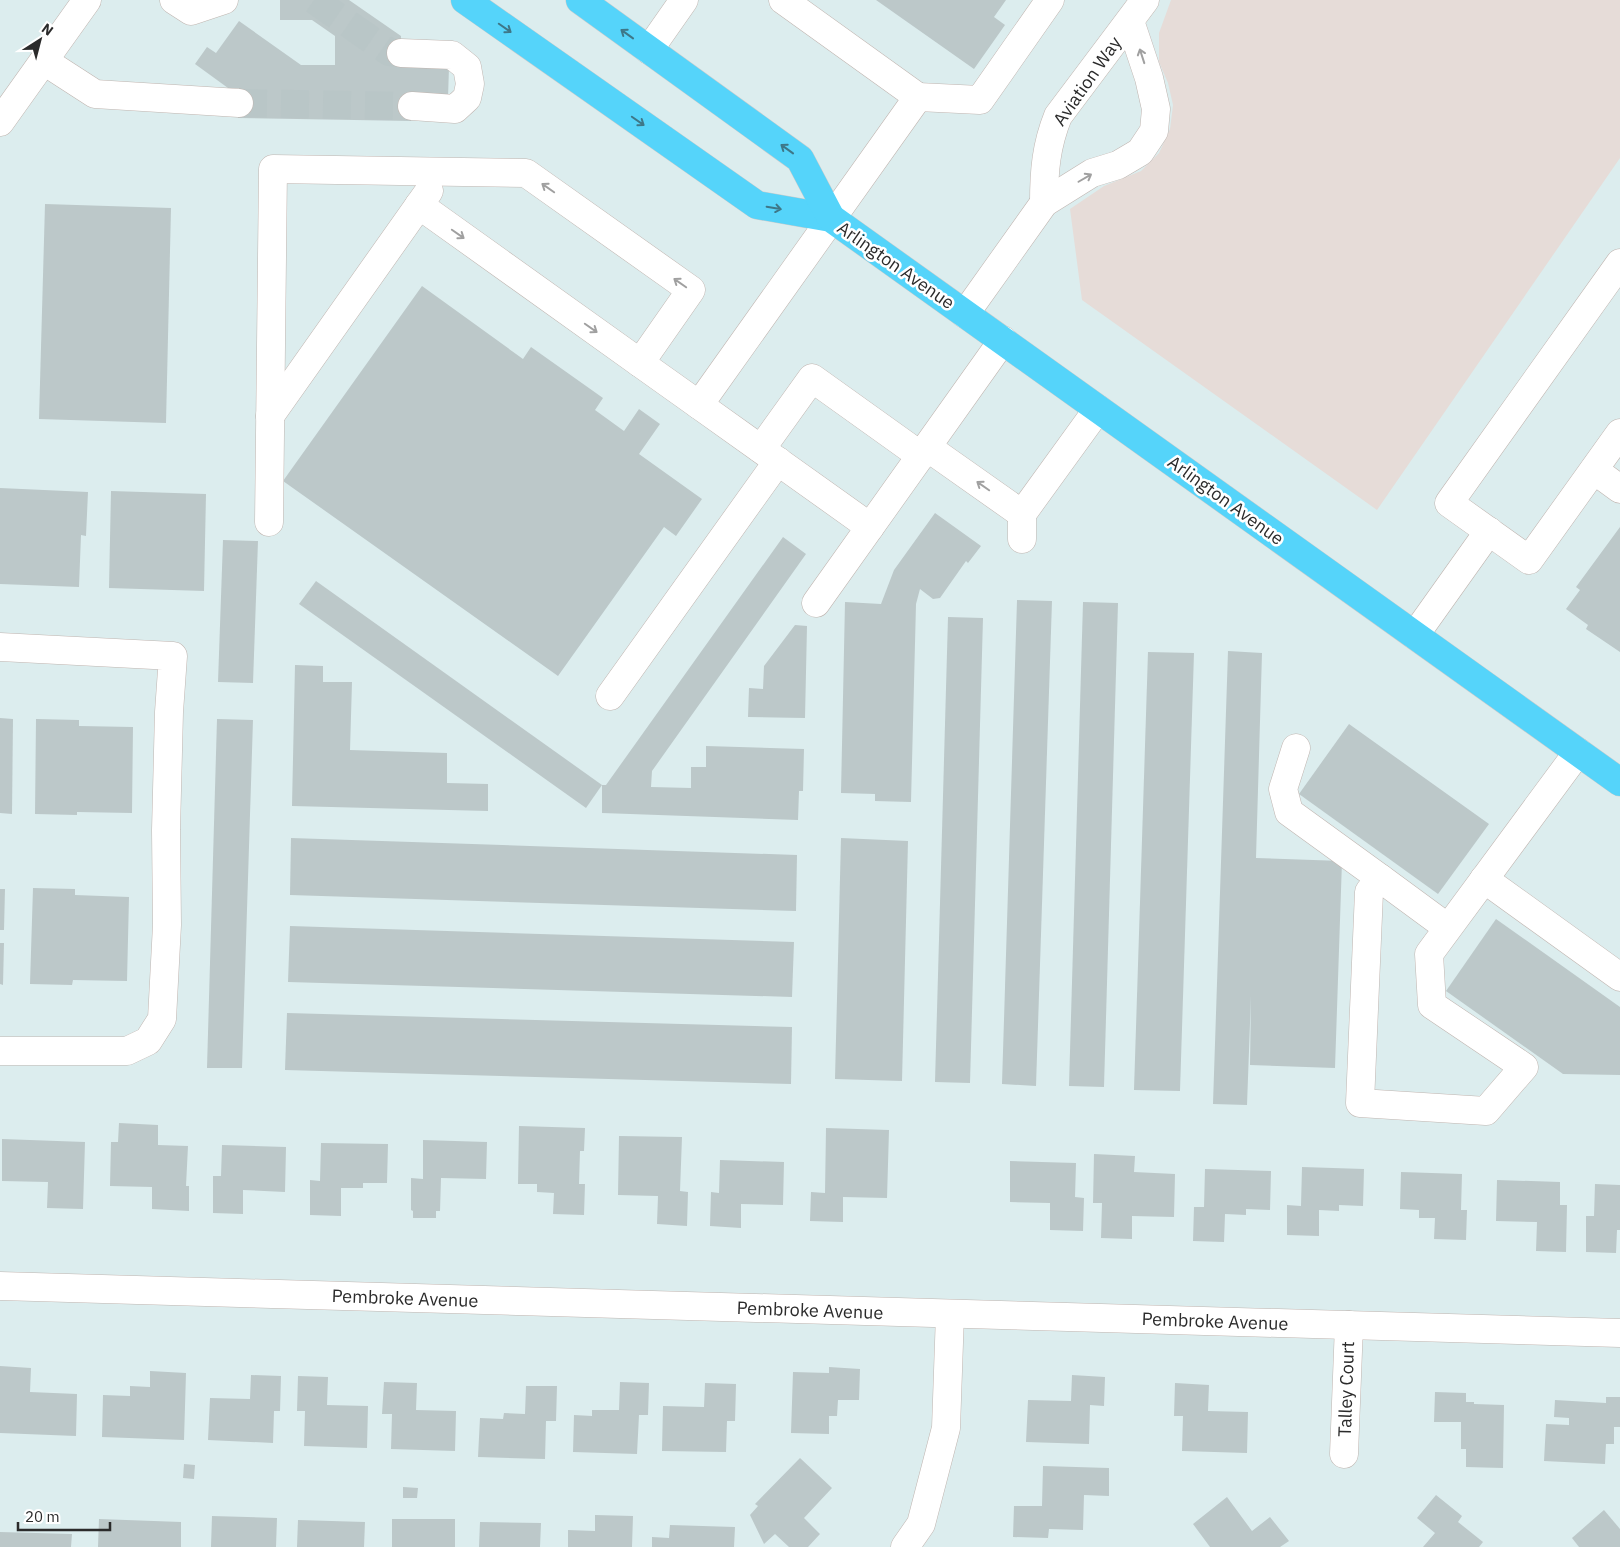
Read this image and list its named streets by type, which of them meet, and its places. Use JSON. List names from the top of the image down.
{
  "streets": {
    "main road": ["Arlington Avenue"],
    "street": ["Aviation Way", "Pembroke Avenue", "Talley Court"]
  },
  "crossings": [
    ["Aviation Way", "Arlington Avenue"],
    ["Pembroke Avenue", "Talley Court"]
  ],
  "scale_bar": "20 m",
  "north": "top right"
}
